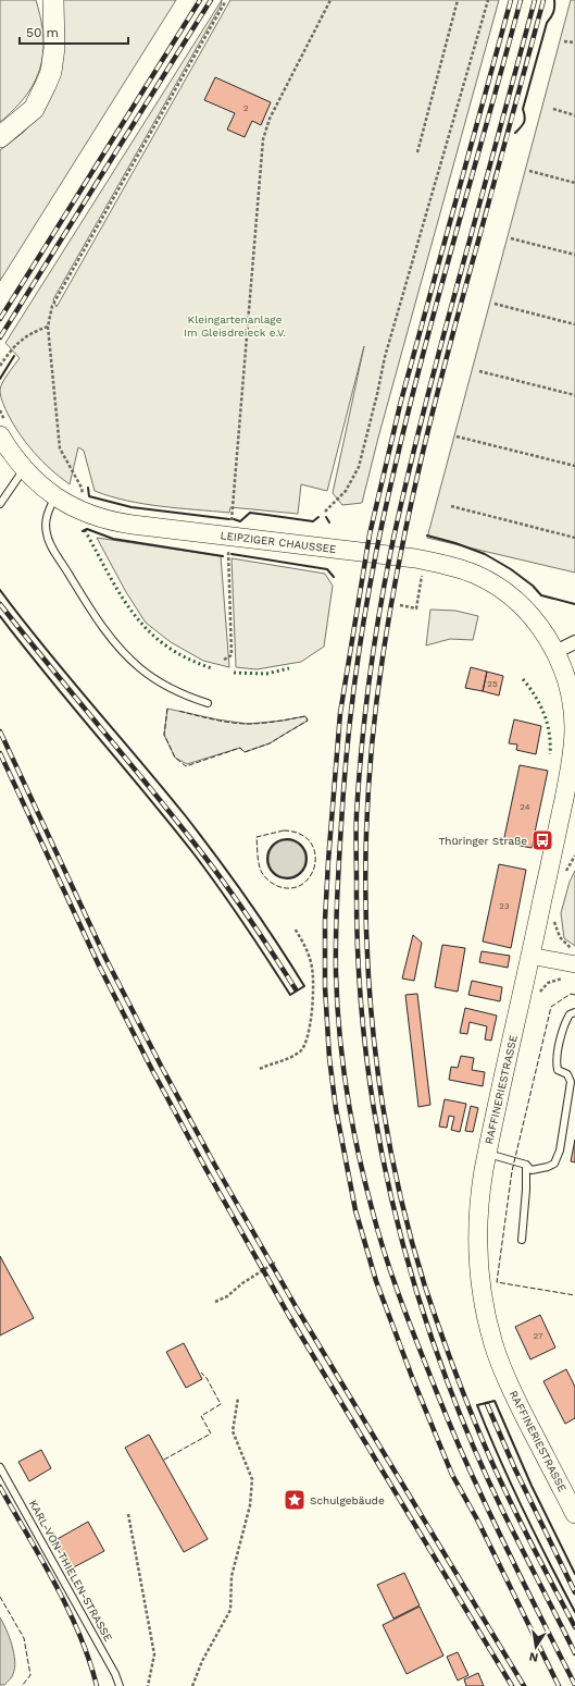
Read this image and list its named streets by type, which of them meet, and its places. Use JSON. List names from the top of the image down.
{
  "streets": {
    "main road": ["LEIPZIGER CHAUSSEE", "RAFFINERIESTRASSE"],
    "lane": ["KARL-VON-THIELEN-STRASSE"]
  },
  "crossings": [
    ["LEIPZIGER CHAUSSEE", "RAFFINERIESTRASSE"]
  ],
  "parks": ["Kleingartenanlage Im Gleisdreieck e.V."],
  "places": {
    "bus stop": ["Thüringer Straße"],
    "place": ["Schulgebäude"]
  },
  "house_numbers": [
    "2",
    "25",
    "24",
    "23",
    "27"
  ],
  "scale_bar": "50 m",
  "north": "bottom"
}
